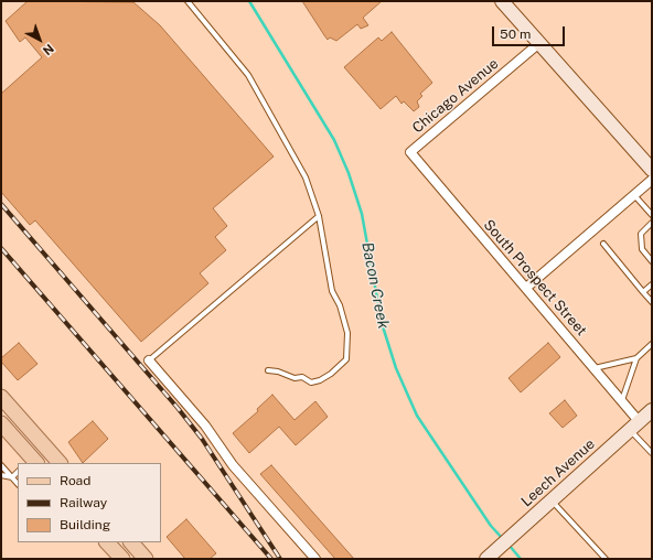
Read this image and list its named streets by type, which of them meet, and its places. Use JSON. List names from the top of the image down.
{
  "streets": {
    "street": ["Chicago Avenue", "South Prospect Street", "Leech Avenue"]
  },
  "crossings": [
    ["Chicago Avenue", "South Prospect Street"],
    ["South Prospect Street", "Leech Avenue"]
  ],
  "water": ["Bacon Creek"],
  "legend": ["Road", "Railway", "Building"],
  "scale_bar": "50 m",
  "north": "bottom right"
}
